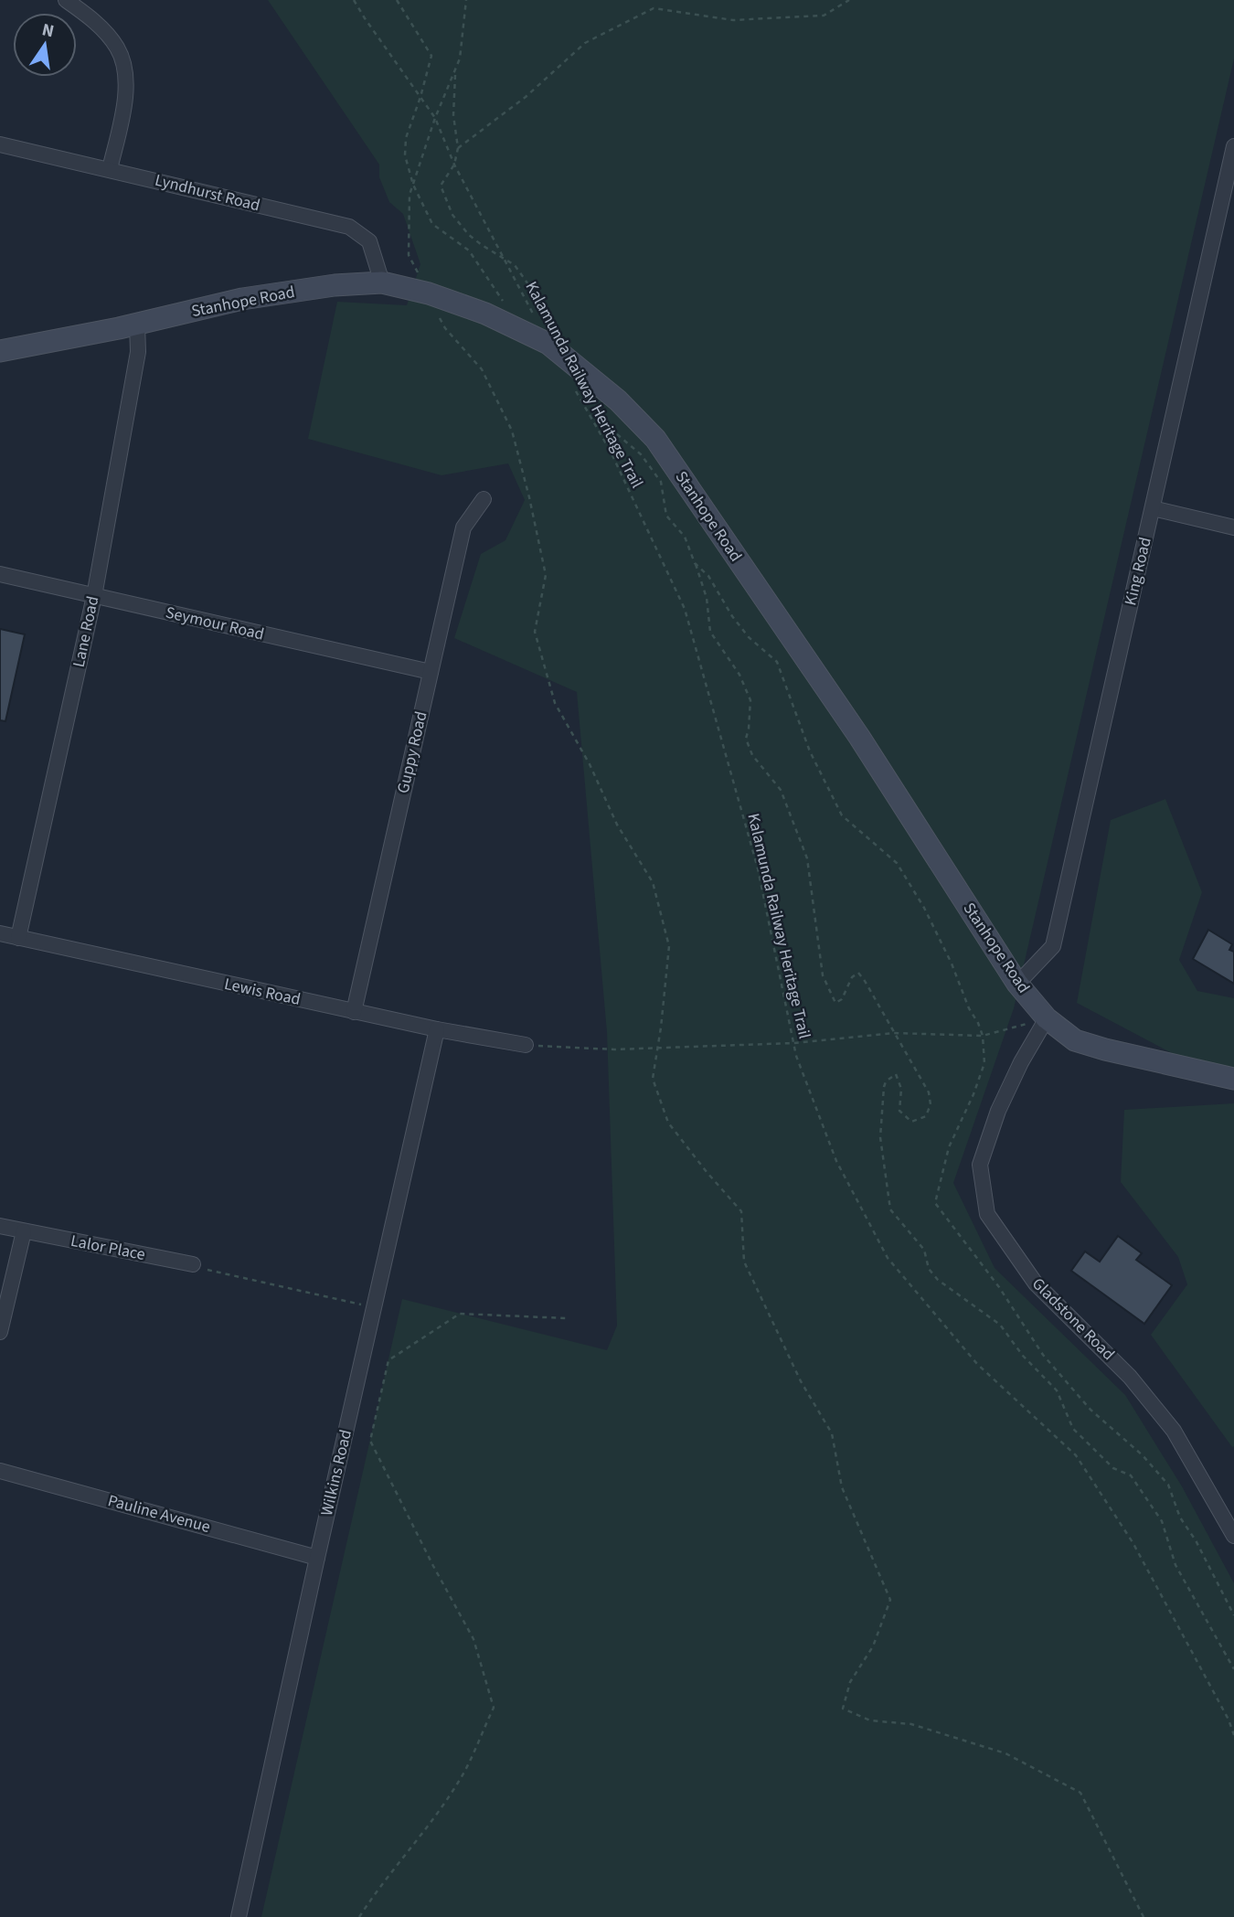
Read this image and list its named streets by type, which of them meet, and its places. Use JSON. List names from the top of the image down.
{
  "streets": {
    "street": [
      "Lyndhurst Road",
      "Stanhope Road",
      "King Road",
      "Seymour Road",
      "Lane Road",
      "Guppy Road",
      "Lewis Road",
      "Lalor Place",
      "Gladstone Road",
      "Wilkins Road",
      "Pauline Avenue"
    ],
    "path": ["Kalamunda Railway Heritage Trail"]
  },
  "crossings": [
    ["Lyndhurst Road", "Stanhope Road"],
    ["Stanhope Road", "Kalamunda Railway Heritage Trail"],
    ["Stanhope Road", "King Road"],
    ["Stanhope Road", "Lane Road"],
    ["Stanhope Road", "Gladstone Road"],
    ["Seymour Road", "Lane Road"],
    ["Seymour Road", "Guppy Road"],
    ["Lane Road", "Lewis Road"],
    ["Guppy Road", "Lewis Road"],
    ["Lewis Road", "Wilkins Road"],
    ["Wilkins Road", "Pauline Avenue"]
  ],
  "north": "top"
}
